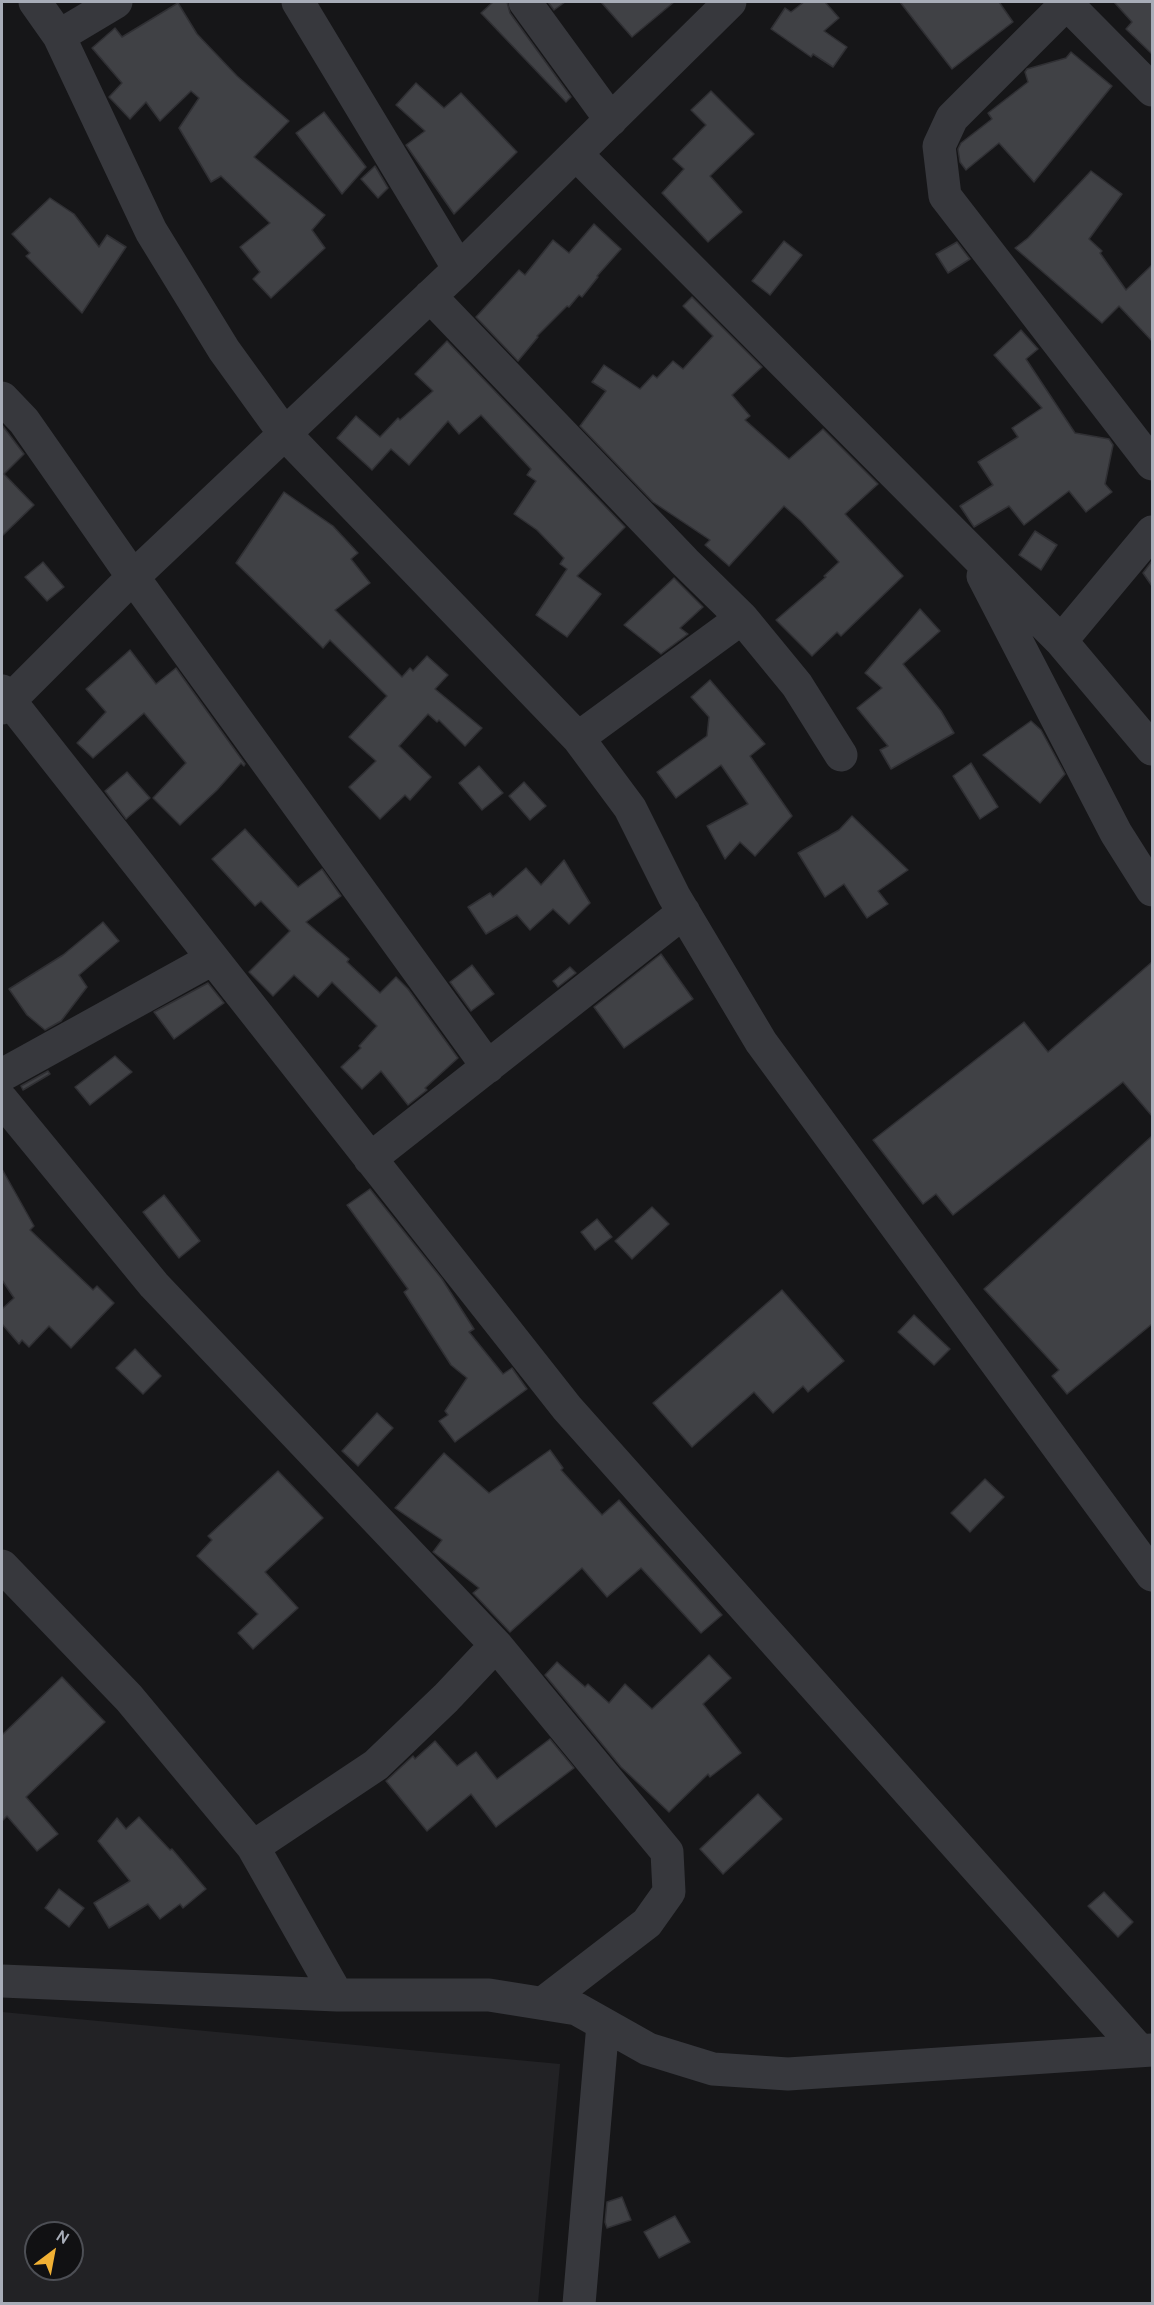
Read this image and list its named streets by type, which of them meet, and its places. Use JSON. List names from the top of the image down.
{
  "north": "top right"
}
